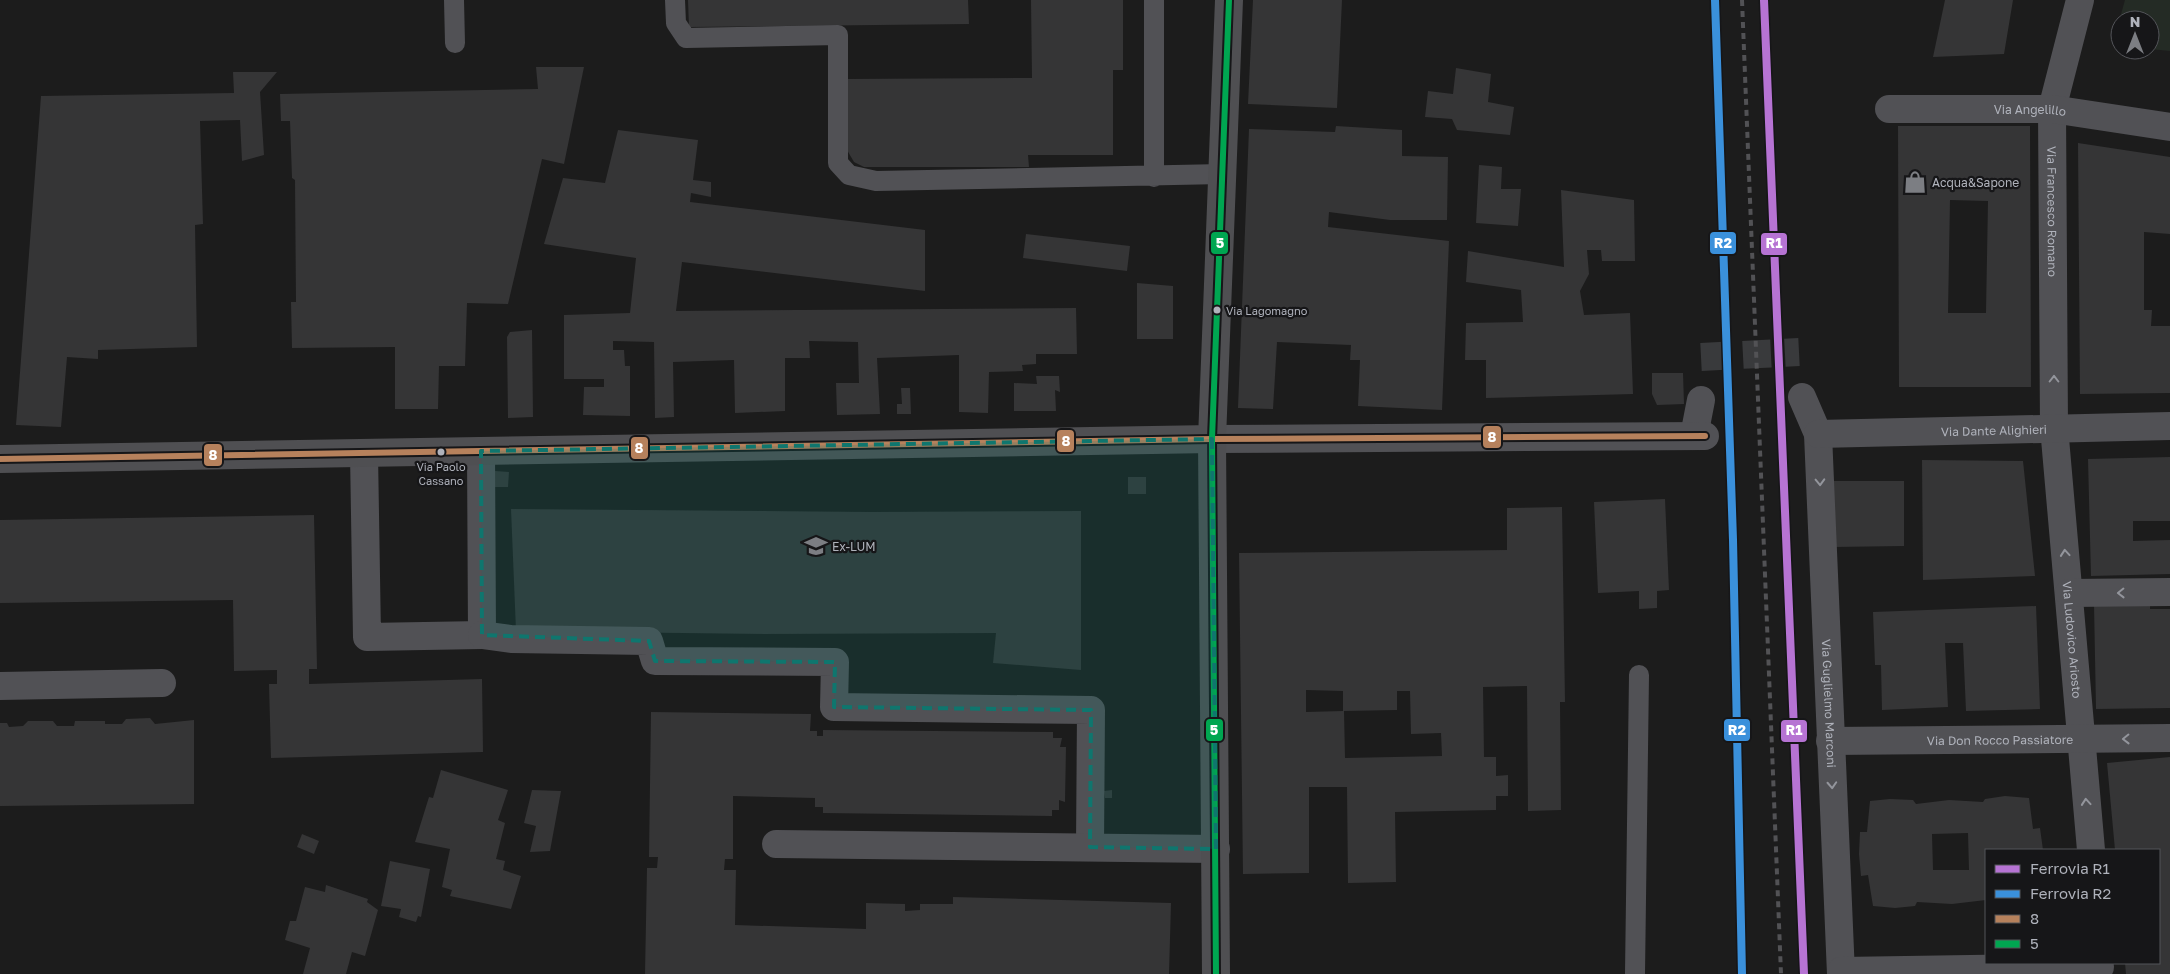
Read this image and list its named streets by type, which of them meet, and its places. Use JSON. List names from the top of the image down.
{
  "streets": {
    "street": [
      "Via Angelillo",
      "Via Francesco Romano",
      "Via Dante Alighieri",
      "Via Ludovico Ariosto",
      "Via Guglielmo Marconi",
      "Via Don Rocco Passiatore"
    ]
  },
  "crossings": [
    ["Via Angelillo", "Via Francesco Romano"],
    ["Via Francesco Romano", "Via Dante Alighieri"],
    ["Via Francesco Romano", "Via Ludovico Ariosto"],
    ["Via Dante Alighieri", "Via Ludovico Ariosto"],
    ["Via Dante Alighieri", "Via Guglielmo Marconi"],
    ["Via Ludovico Ariosto", "Via Don Rocco Passiatore"],
    ["Via Guglielmo Marconi", "Via Don Rocco Passiatore"]
  ],
  "one_way": ["Via Francesco Romano", "Via Ludovico Ariosto", "Via Guglielmo Marconi"],
  "places": {
    "shop": ["Acqua&Sapone"],
    "other": ["Via Lagomagno", "Via Paolo Cassano"],
    "school or university": ["Ex-LUM"]
  },
  "lines": [
    "rail line R1",
    "rail line R2",
    "transit line 5",
    "transit line 8"
  ],
  "legend": [
    "Ferrovia R1",
    "Ferrovia R2",
    "8",
    "5"
  ],
  "north": "top"
}
